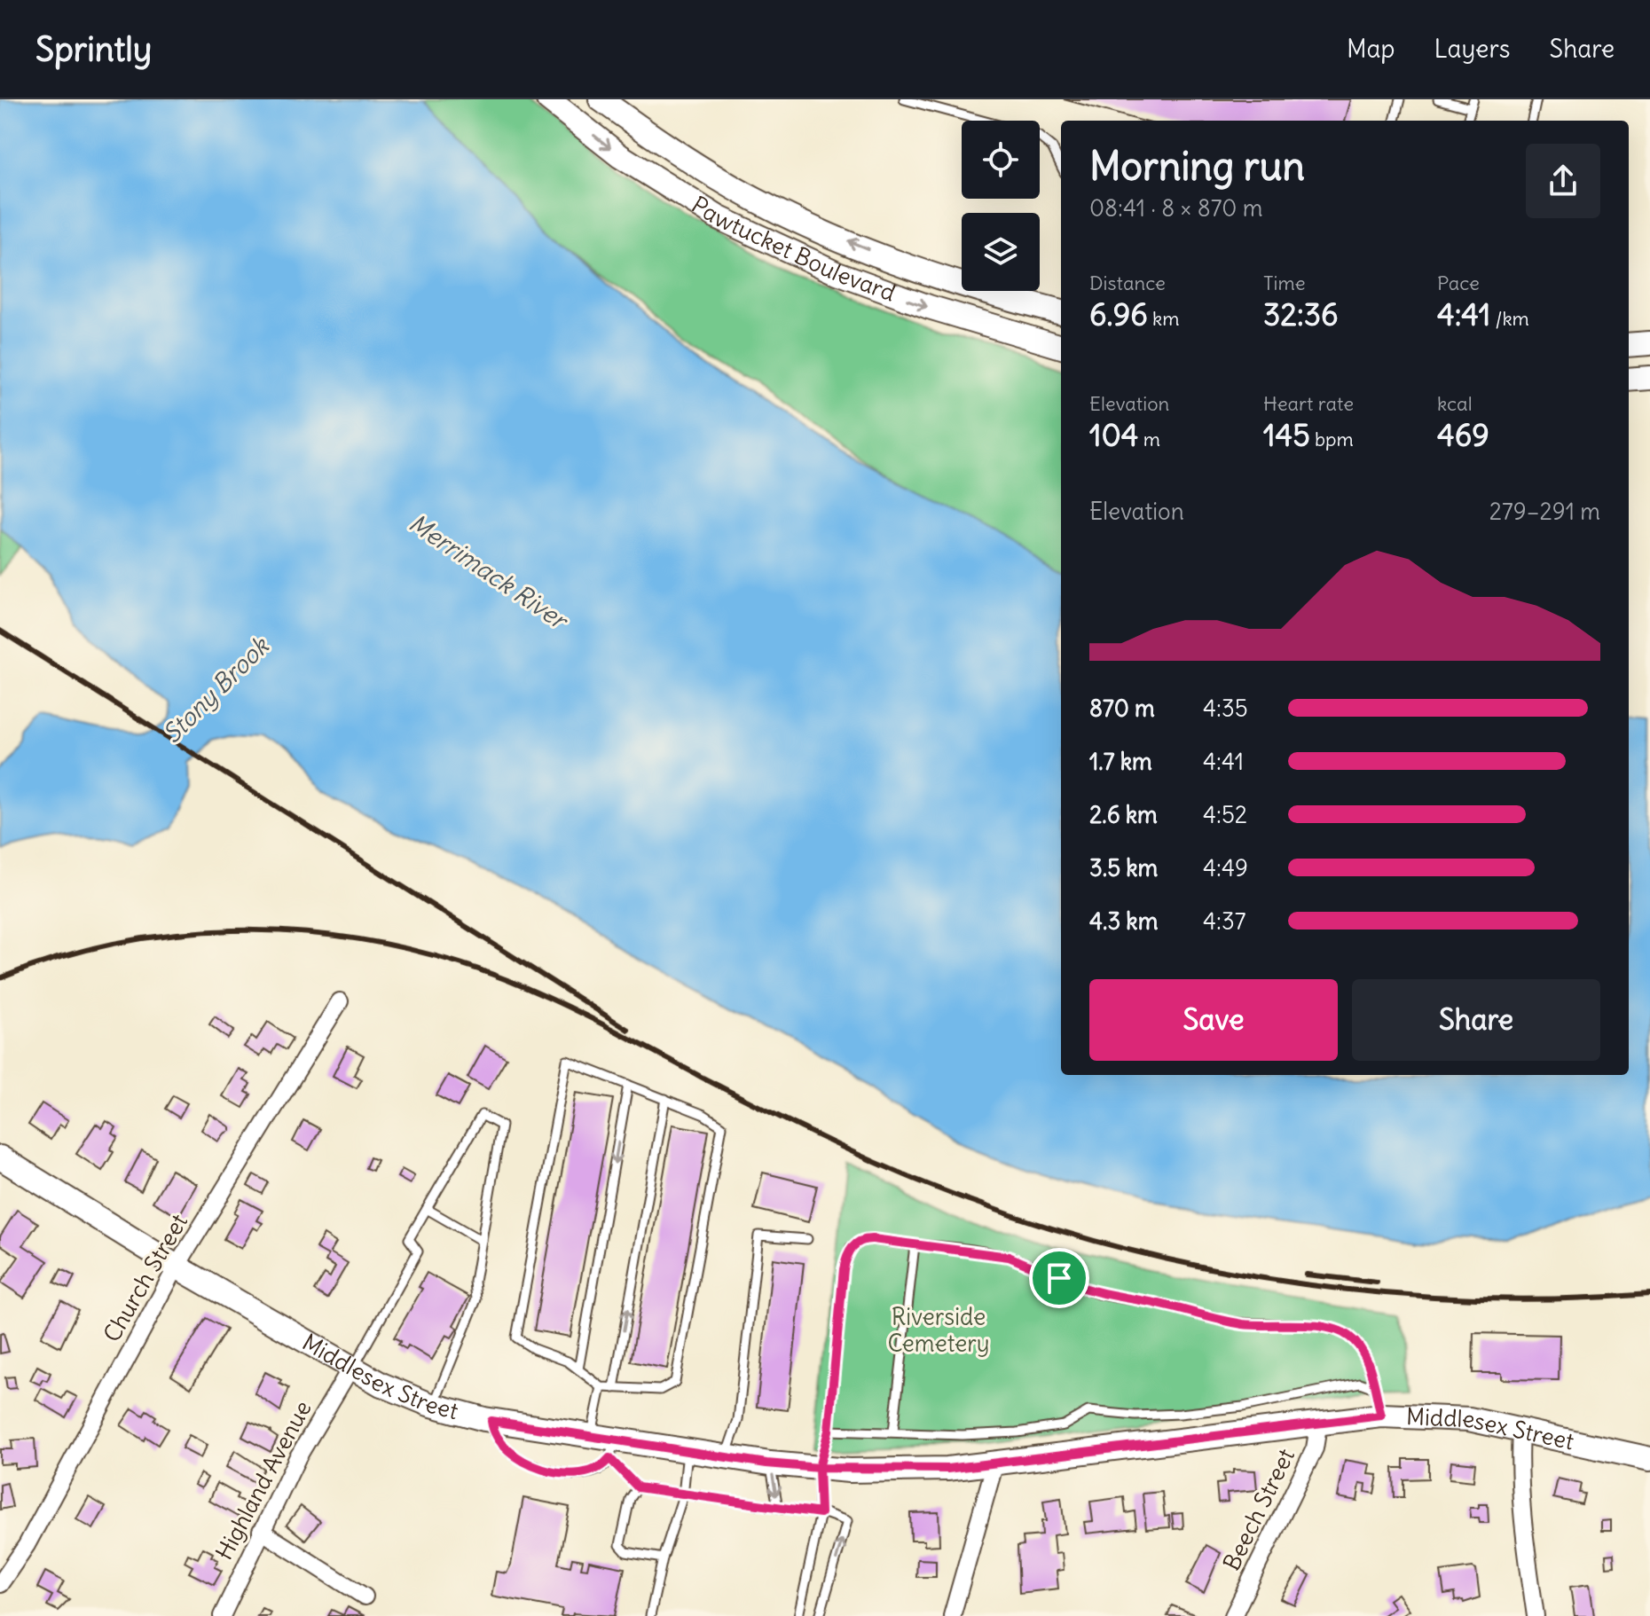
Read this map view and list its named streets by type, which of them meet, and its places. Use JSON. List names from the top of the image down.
{
  "streets": {
    "main road": ["Pawtucket Boulevard", "Middlesex Street"],
    "street": ["Church Street", "Highland Avenue", "Beech Street"]
  },
  "crossings": [
    ["Church Street", "Middlesex Street"],
    ["Middlesex Street", "Highland Avenue"],
    ["Middlesex Street", "Beech Street"]
  ],
  "water": ["Merrimack River", "Stony Brook"],
  "parks": ["Riverside Cemetery"],
  "page": {
    "header": "Sprintly",
    "nav": ["Map", "Layers", "Share"],
    "heading": ["Morning run", "08:41 · 8 × 870 m"],
    "stats": [
      ["Distance", "6.96 km"],
      ["Time", "32:36"],
      ["Pace", "4:41 /km"],
      ["Elevation", "104 m"],
      ["Heart rate", "145 bpm"],
      ["kcal", "469"]
    ],
    "chart": ["Elevation", "279–291 m"],
    "list": [
      {
        "name": "870 m",
        "note": "4:35"
      },
      {
        "name": "1.7 km",
        "note": "4:41"
      },
      {
        "name": "2.6 km",
        "note": "4:52"
      },
      {
        "name": "3.5 km",
        "note": "4:49"
      },
      {
        "name": "4.3 km",
        "note": "4:37"
      }
    ],
    "buttons": ["Save", "Share"]
  }
}
